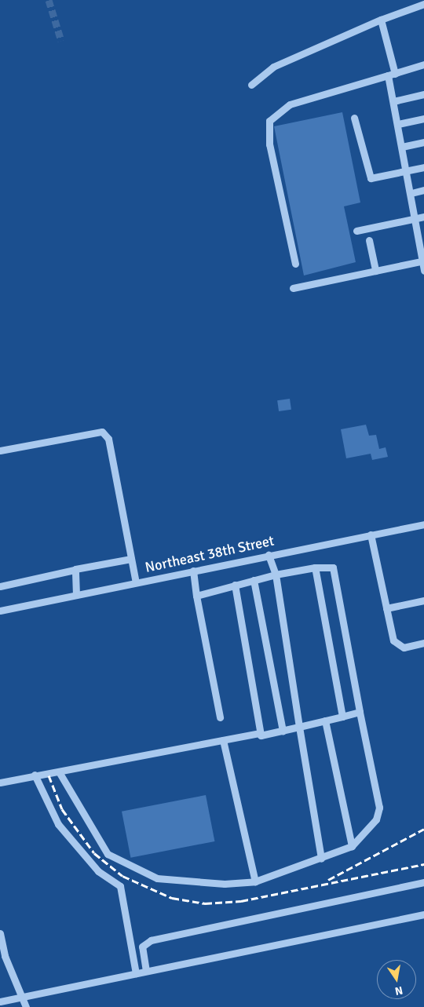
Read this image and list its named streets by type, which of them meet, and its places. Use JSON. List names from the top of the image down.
{
  "streets": {
    "street": ["Northeast 38th Street"]
  },
  "north": "bottom"
}
